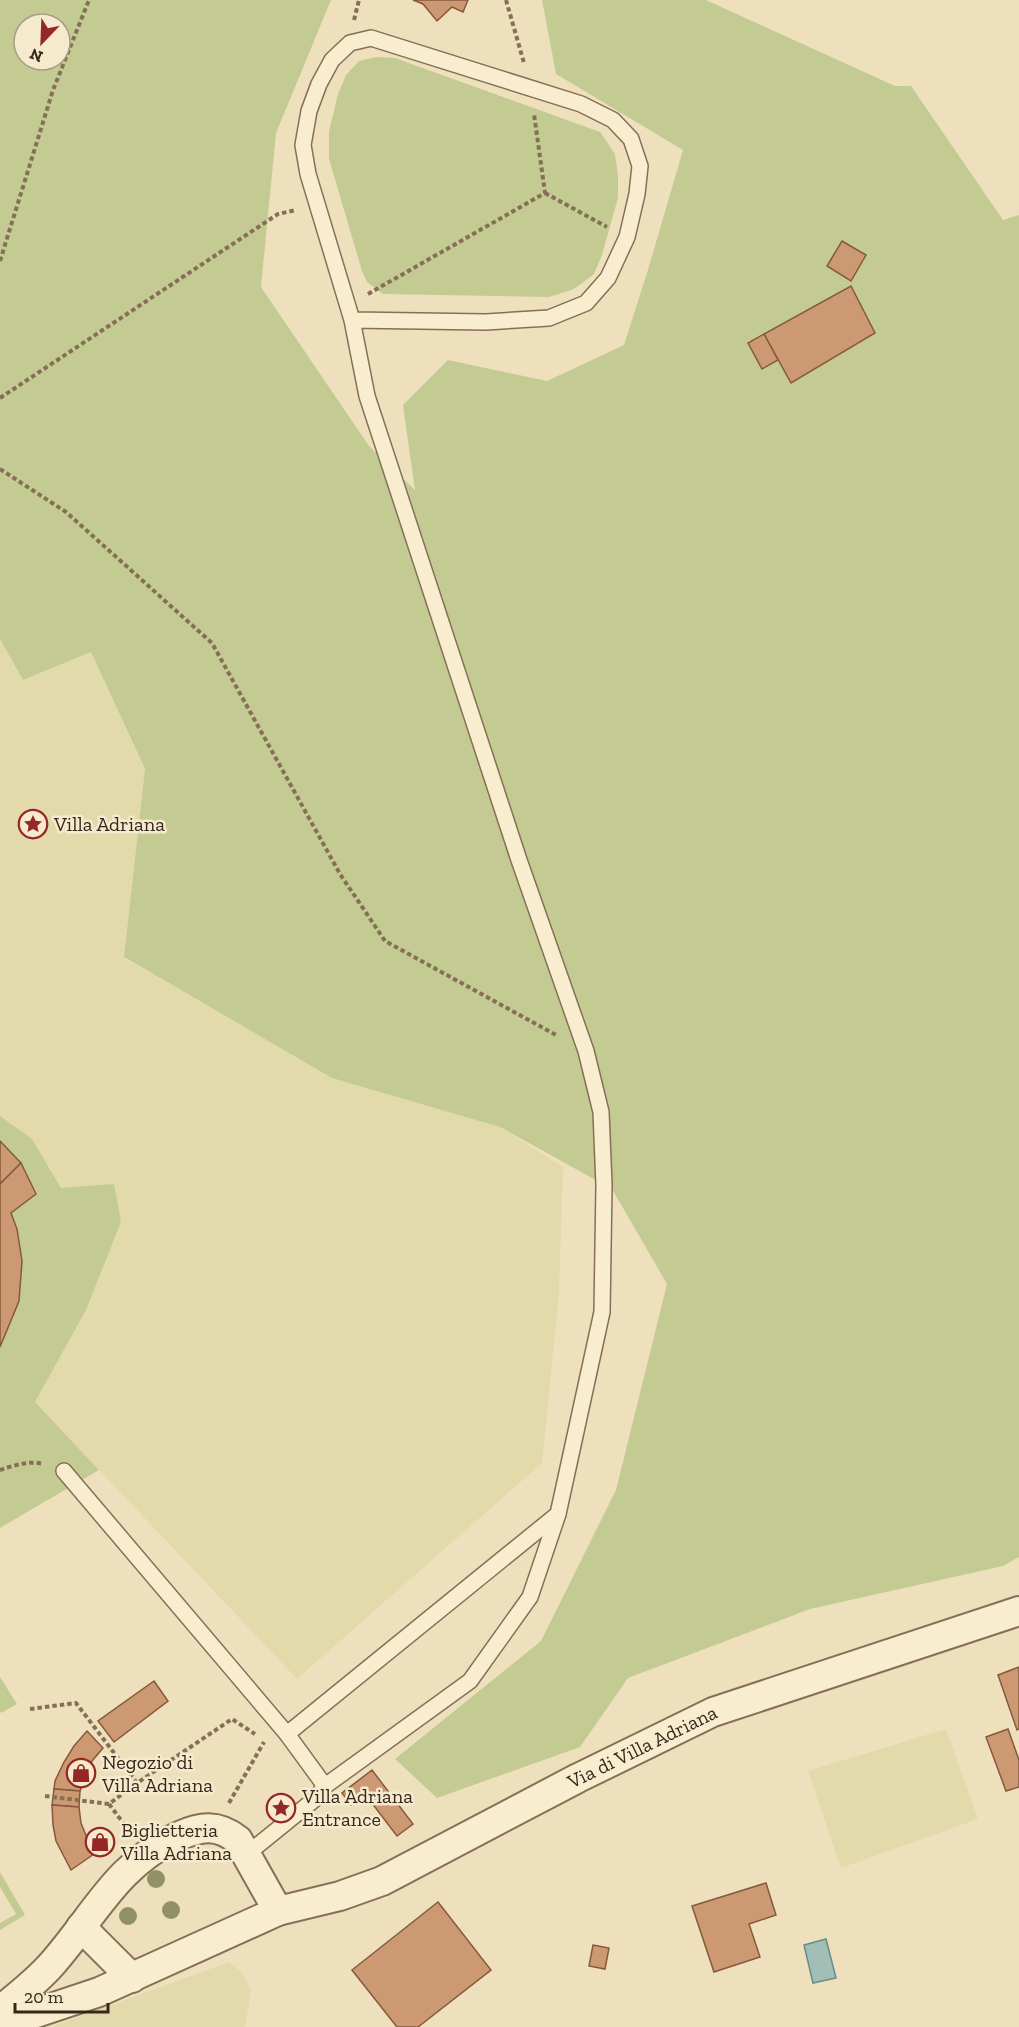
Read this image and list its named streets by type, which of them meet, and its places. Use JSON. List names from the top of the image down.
{
  "streets": {
    "street": ["Via di Villa Adriana"]
  },
  "places": {
    "place": ["Villa Adriana", "Villa Adriana Entrance"],
    "shop": ["Negozio di Villa Adriana", "Biglietteria Villa Adriana"]
  },
  "scale_bar": "20 m",
  "north": "bottom left"
}
